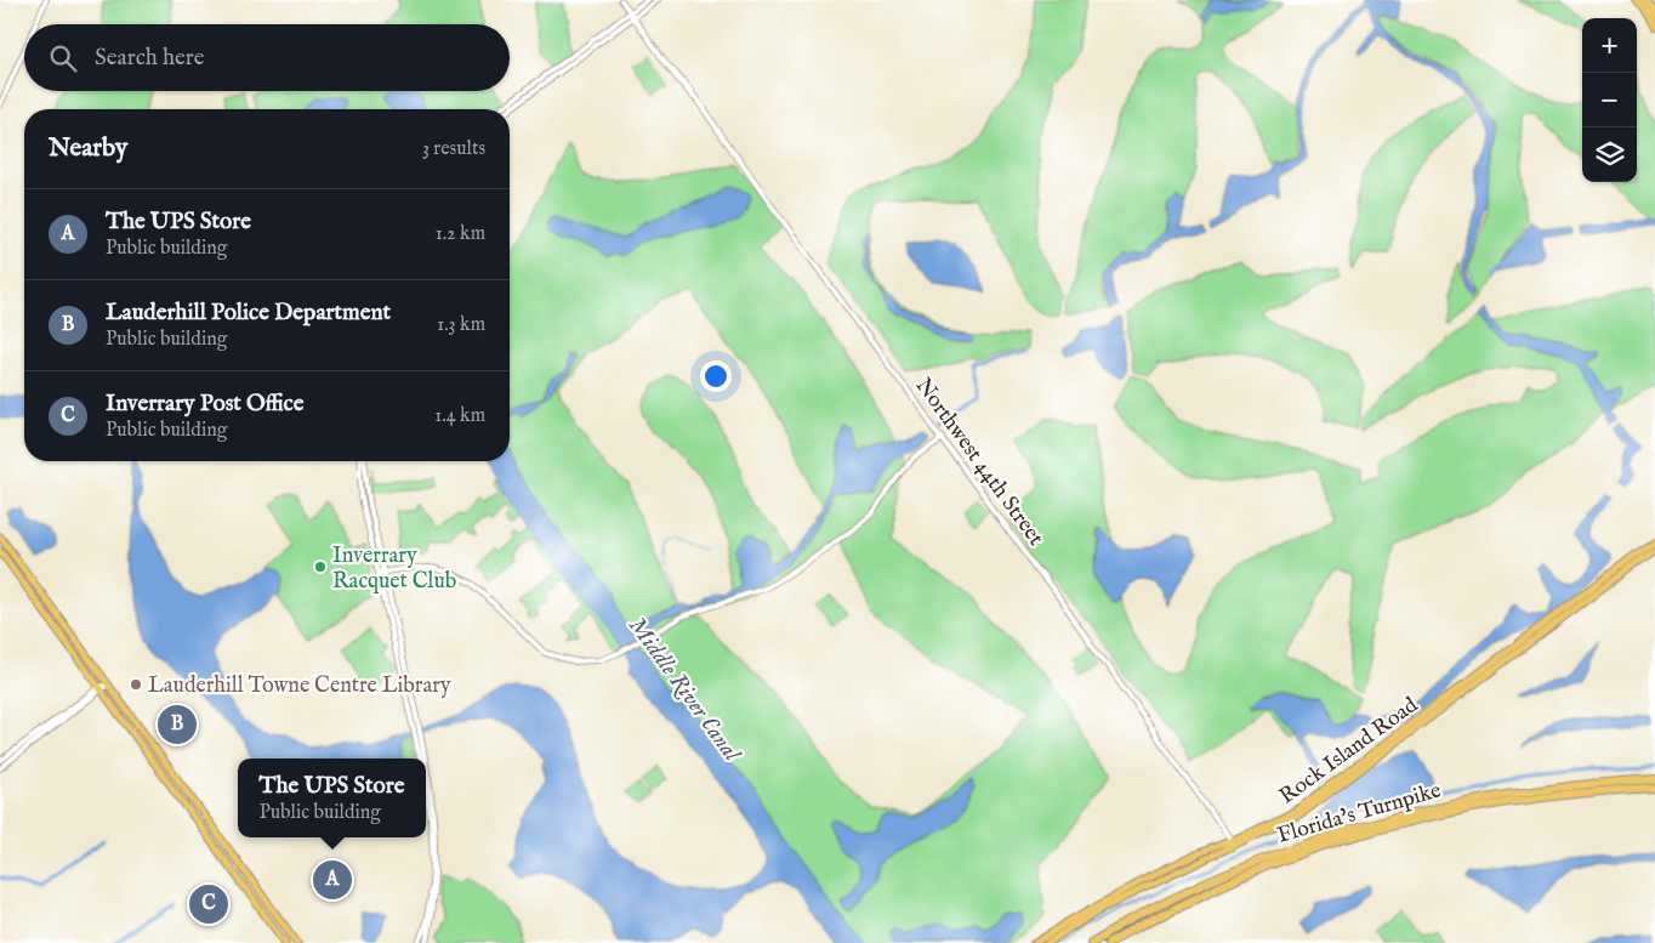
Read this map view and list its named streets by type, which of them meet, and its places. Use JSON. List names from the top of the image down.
{
  "streets": {
    "highway": ["Florida's Turnpike"],
    "main road": ["Rock Island Road"],
    "street": ["Northwest 44th Street"]
  },
  "crossings": [
    ["Northwest 44th Street", "Rock Island Road"]
  ],
  "water": ["Middle River Canal"],
  "places": ["Inverrary Racquet Club", "Lauderhill Towne Centre Library"],
  "page": {
    "map_buttons": ["+", "−"],
    "search": "Search here",
    "heading": ["Nearby", "3 results"],
    "list": [
      {
        "mark": "A",
        "name": "The UPS Store",
        "note": "Public building",
        "value": "1.2 km"
      },
      {
        "mark": "B",
        "name": "Lauderhill Police Department",
        "note": "Public building",
        "value": "1.3 km"
      },
      {
        "mark": "C",
        "name": "Inverrary Post Office",
        "note": "Public building",
        "value": "1.4 km"
      }
    ],
    "pins": ["B", "A", "C"],
    "popup": ["The UPS Store", "Public building"]
  }
}
